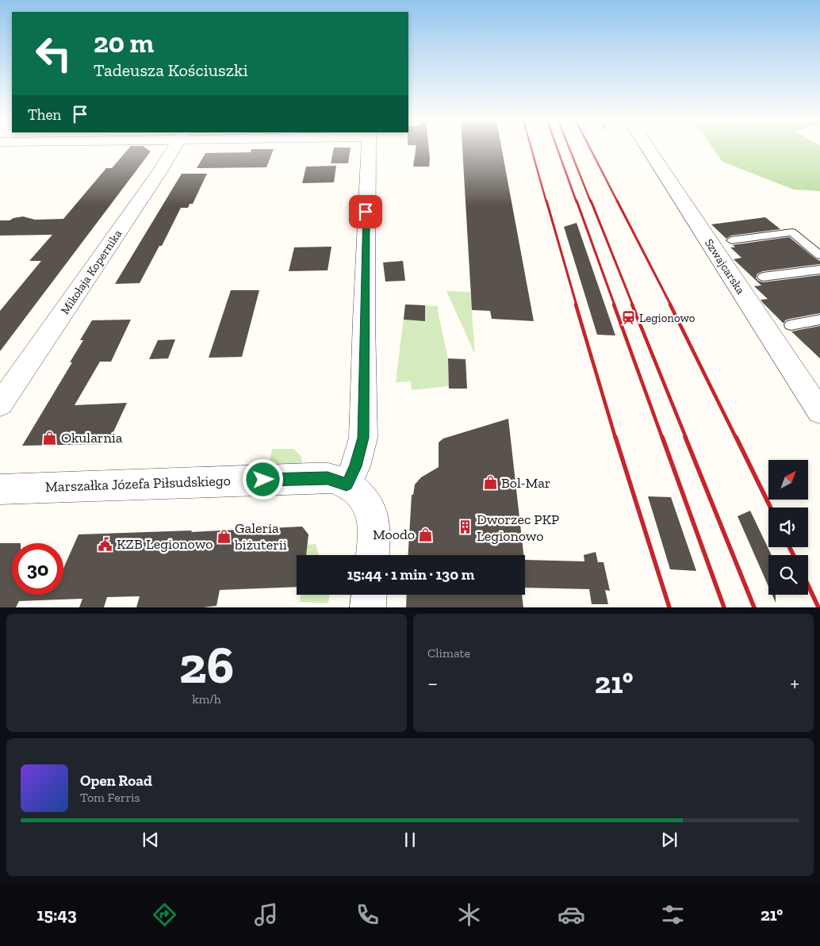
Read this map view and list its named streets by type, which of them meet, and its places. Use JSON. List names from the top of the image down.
{
  "streets": {
    "street": ["Szwajcarska", "Mikołaja Kopernika", "Marszałka Józefa Piłsudskiego"]
  },
  "places": {
    "station": ["Legionowo"],
    "shop": [
      "Okularnia",
      "Bol-Mar",
      "Moodo",
      "Galeria biżuterii"
    ],
    "building": ["Dworzec PKP Legionowo"],
    "public building": ["KZB Legionowo"]
  },
  "north": "top right",
  "page": {
    "turn": ["20 m", "Tadeusza Kościuszki"],
    "then": "Then",
    "limit": "30",
    "trip": "15:44 · 1 min · 130 m",
    "tile": [
      ["26", "km/h"],
      "Climate"
    ],
    "heat": ["−", "21°", "+"],
    "song": ["Open Road", "Tom Ferris"],
    "tabs": ["15:43", "21°"]
  }
}
